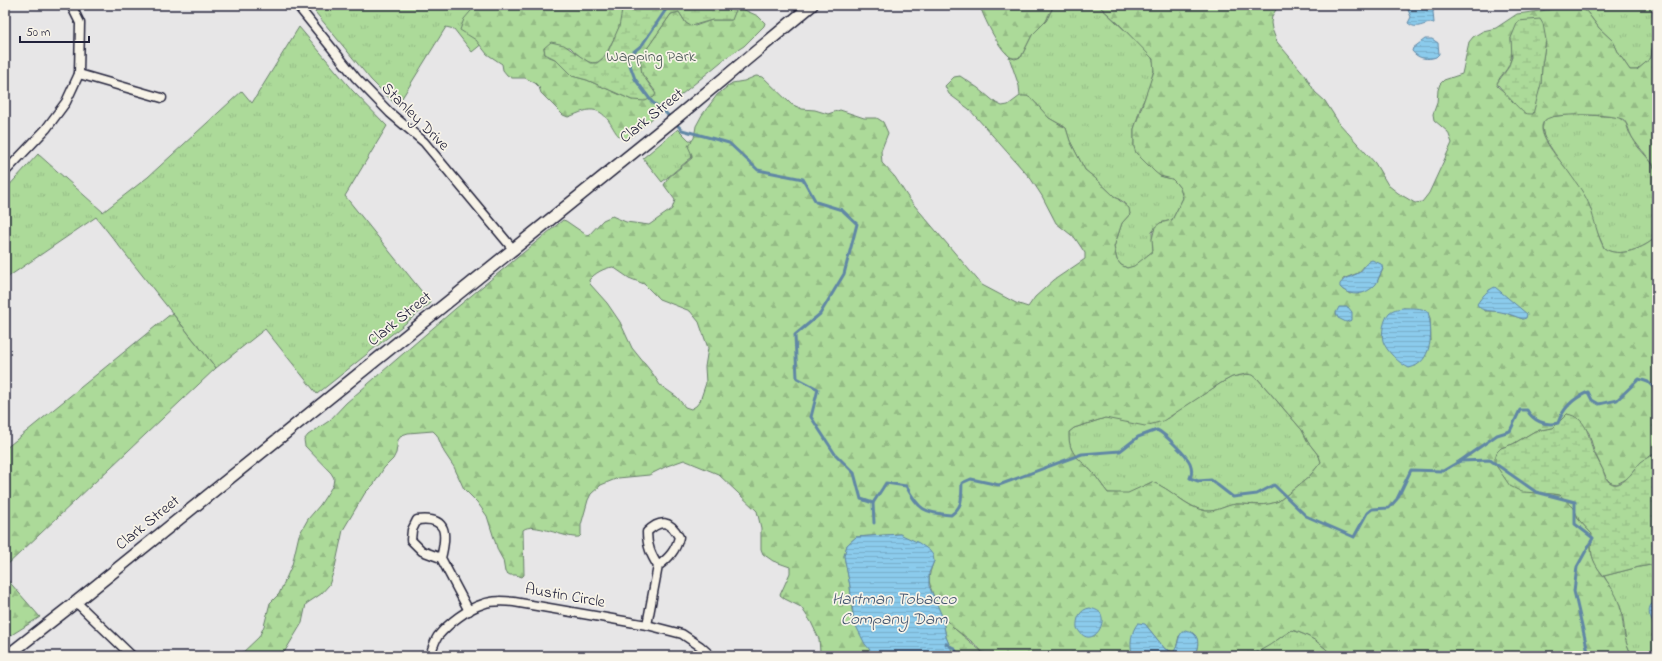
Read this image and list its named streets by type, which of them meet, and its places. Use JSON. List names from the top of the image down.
{
  "streets": {
    "main road": ["Clark Street"],
    "street": ["Stanley Drive", "Austin Circle"]
  },
  "crossings": [
    ["Clark Street", "Stanley Drive"]
  ],
  "water": ["Hartman Tobacco Company Dam"],
  "parks": ["Wapping Park"],
  "scale_bar": "50 m"
}
